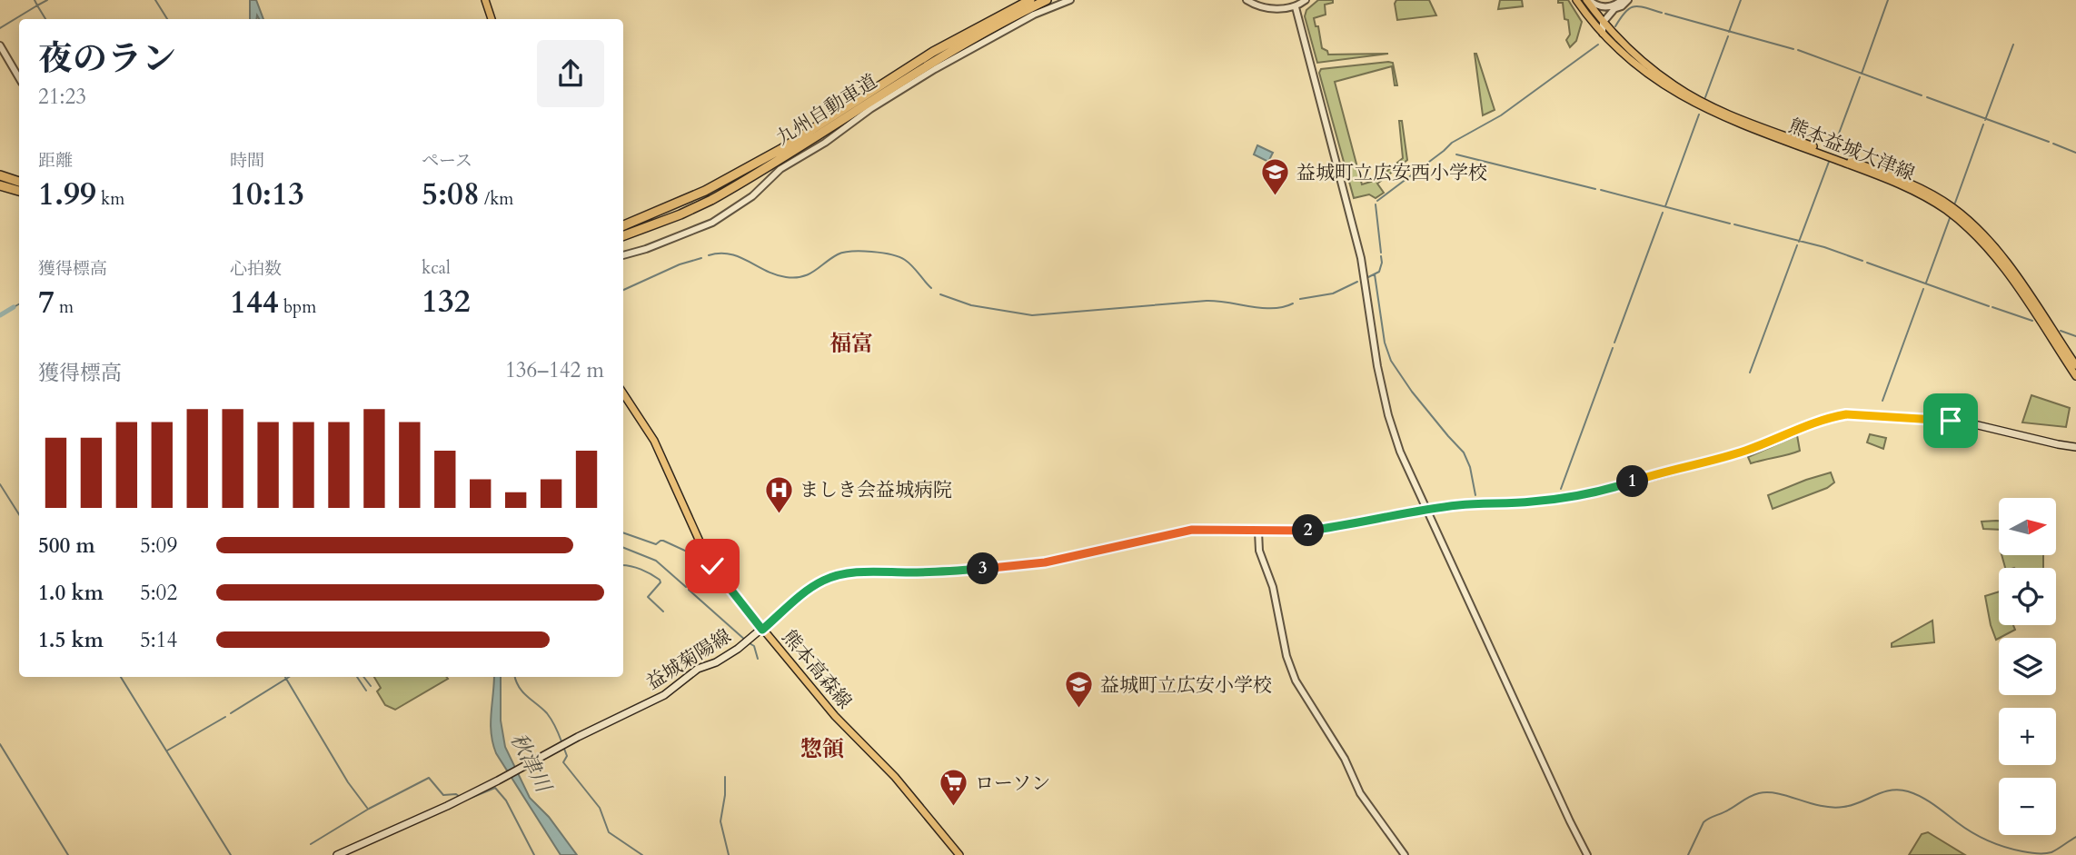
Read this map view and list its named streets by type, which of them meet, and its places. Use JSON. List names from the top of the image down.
{
  "streets": {
    "highway": ["九州自動車道"],
    "main road": ["熊本益城大津線", "益城菊陽線", "熊本高森線"]
  },
  "crossings": [
    ["益城菊陽線", "熊本高森線"]
  ],
  "districts": ["福富", "惣領"],
  "water": ["秋津川"],
  "places": {
    "school or university": ["益城町立広安西小学校", "益城町立広安小学校"],
    "hospital": ["ましき会益城病院"],
    "supermarket": ["ローソン"]
  },
  "north": "right",
  "page": {
    "heading": ["夜のラン", "21:23"],
    "stats": [
      ["距離", "1.99 km"],
      ["時間", "10:13"],
      ["ペース", "5:08 /km"],
      ["獲得標高", "7 m"],
      ["心拍数", "144 bpm"],
      ["kcal", "132"]
    ],
    "chart": ["獲得標高", "136–142 m"],
    "pins": ["1", "2", "3"],
    "map_buttons": ["+", "−"],
    "list": [
      {
        "name": "500 m",
        "note": "5:09"
      },
      {
        "name": "1.0 km",
        "note": "5:02"
      },
      {
        "name": "1.5 km",
        "note": "5:14"
      }
    ]
  }
}
